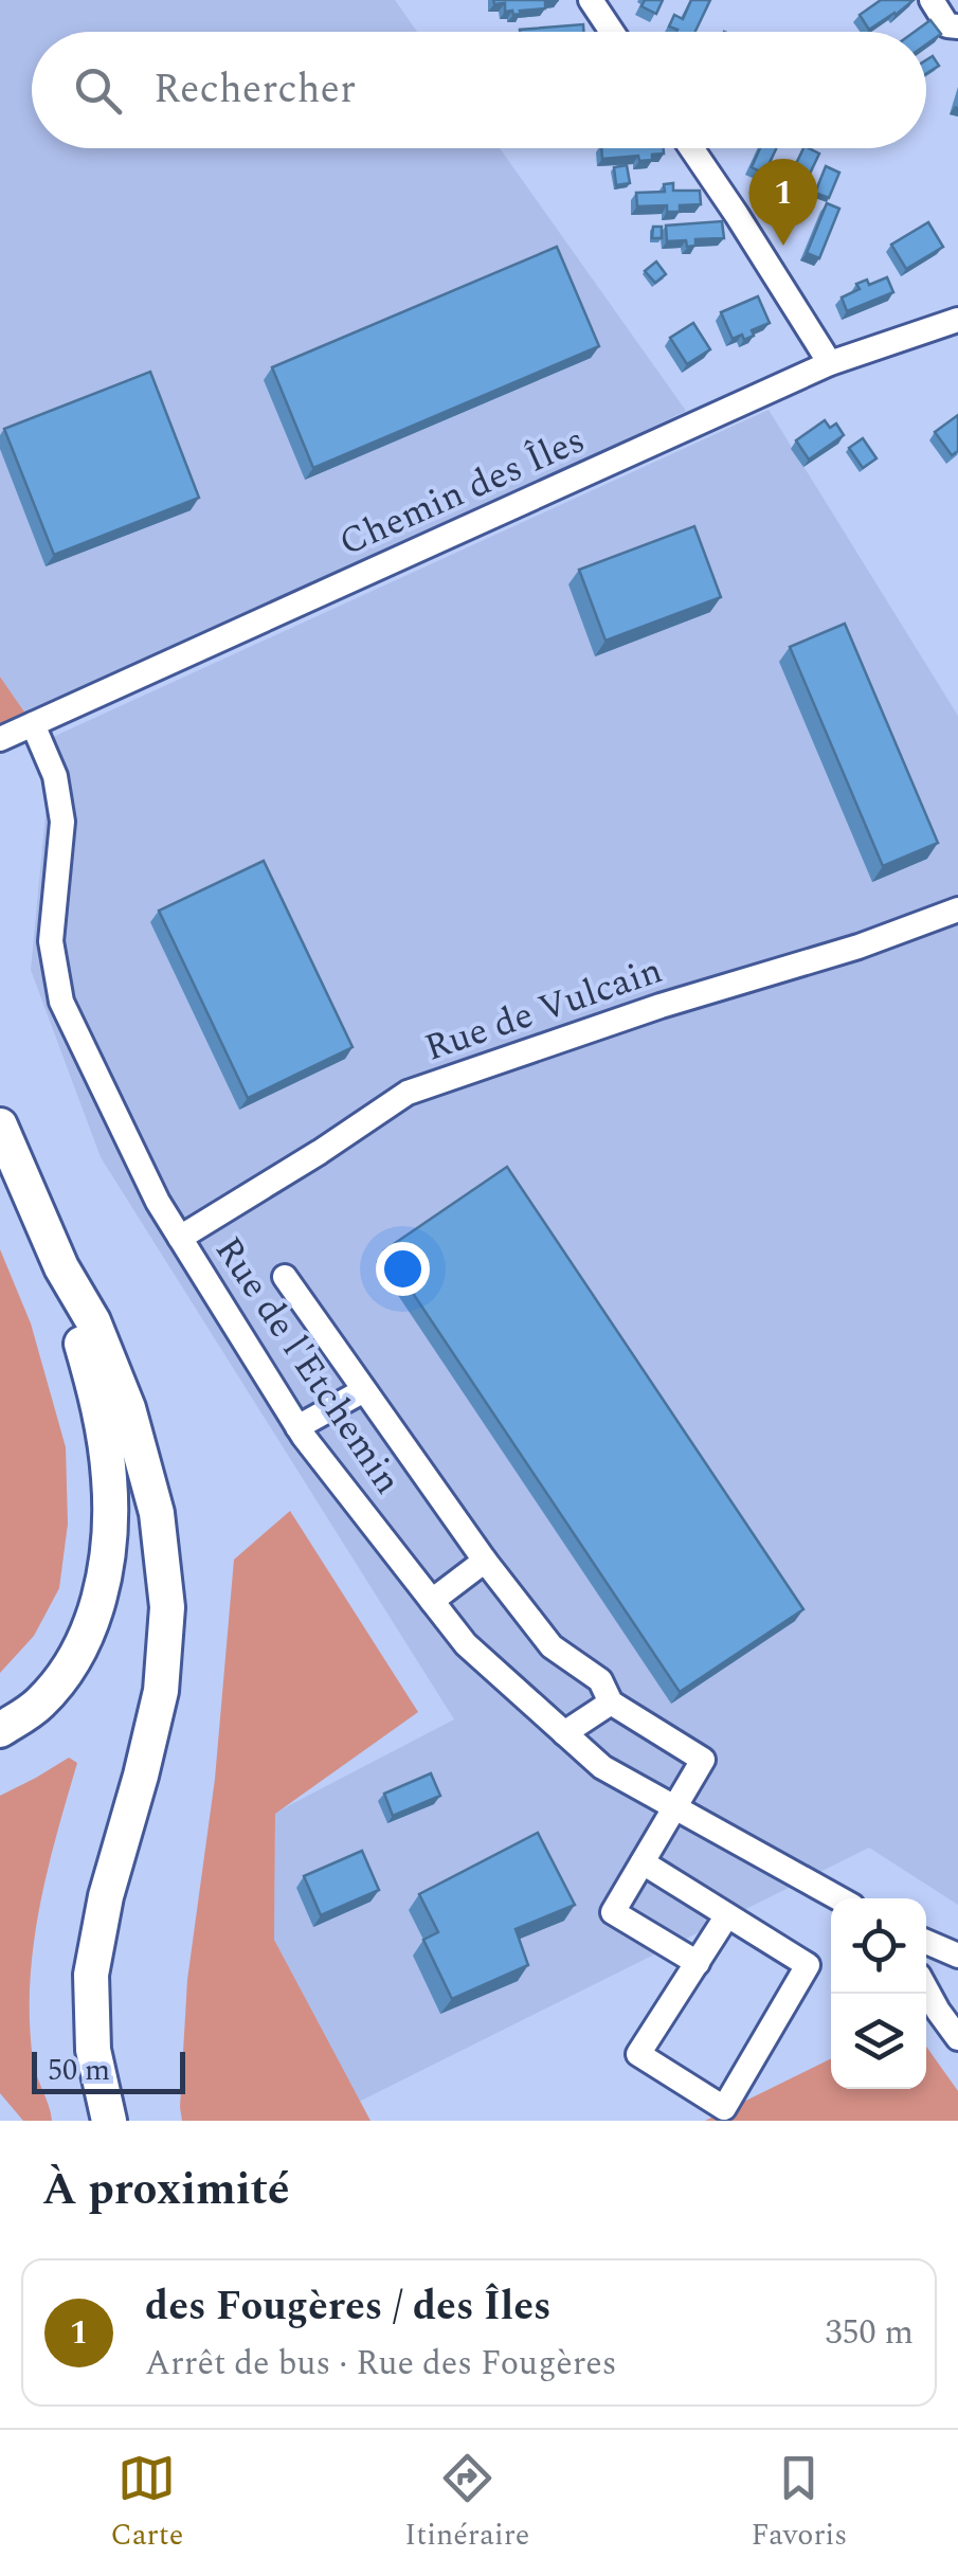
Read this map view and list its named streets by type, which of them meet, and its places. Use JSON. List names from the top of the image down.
{
  "streets": {
    "street": ["Chemin des Îles", "Rue de Vulcain", "Rue de l'Etchemin"]
  },
  "crossings": [
    ["Chemin des Îles", "Rue de l'Etchemin"],
    ["Rue de Vulcain", "Rue de l'Etchemin"]
  ],
  "scale_bar": "50 m",
  "page": {
    "search": "Rechercher",
    "pins": "1",
    "scale": "50 m",
    "heading": "À proximité",
    "list": [
      {
        "mark": "1",
        "name": "des Fougères / des Îles",
        "note": "Arrêt de bus · Rue des Fougères",
        "value": "350 m"
      }
    ],
    "nav": ["Carte", "Itinéraire", "Favoris"]
  }
}
